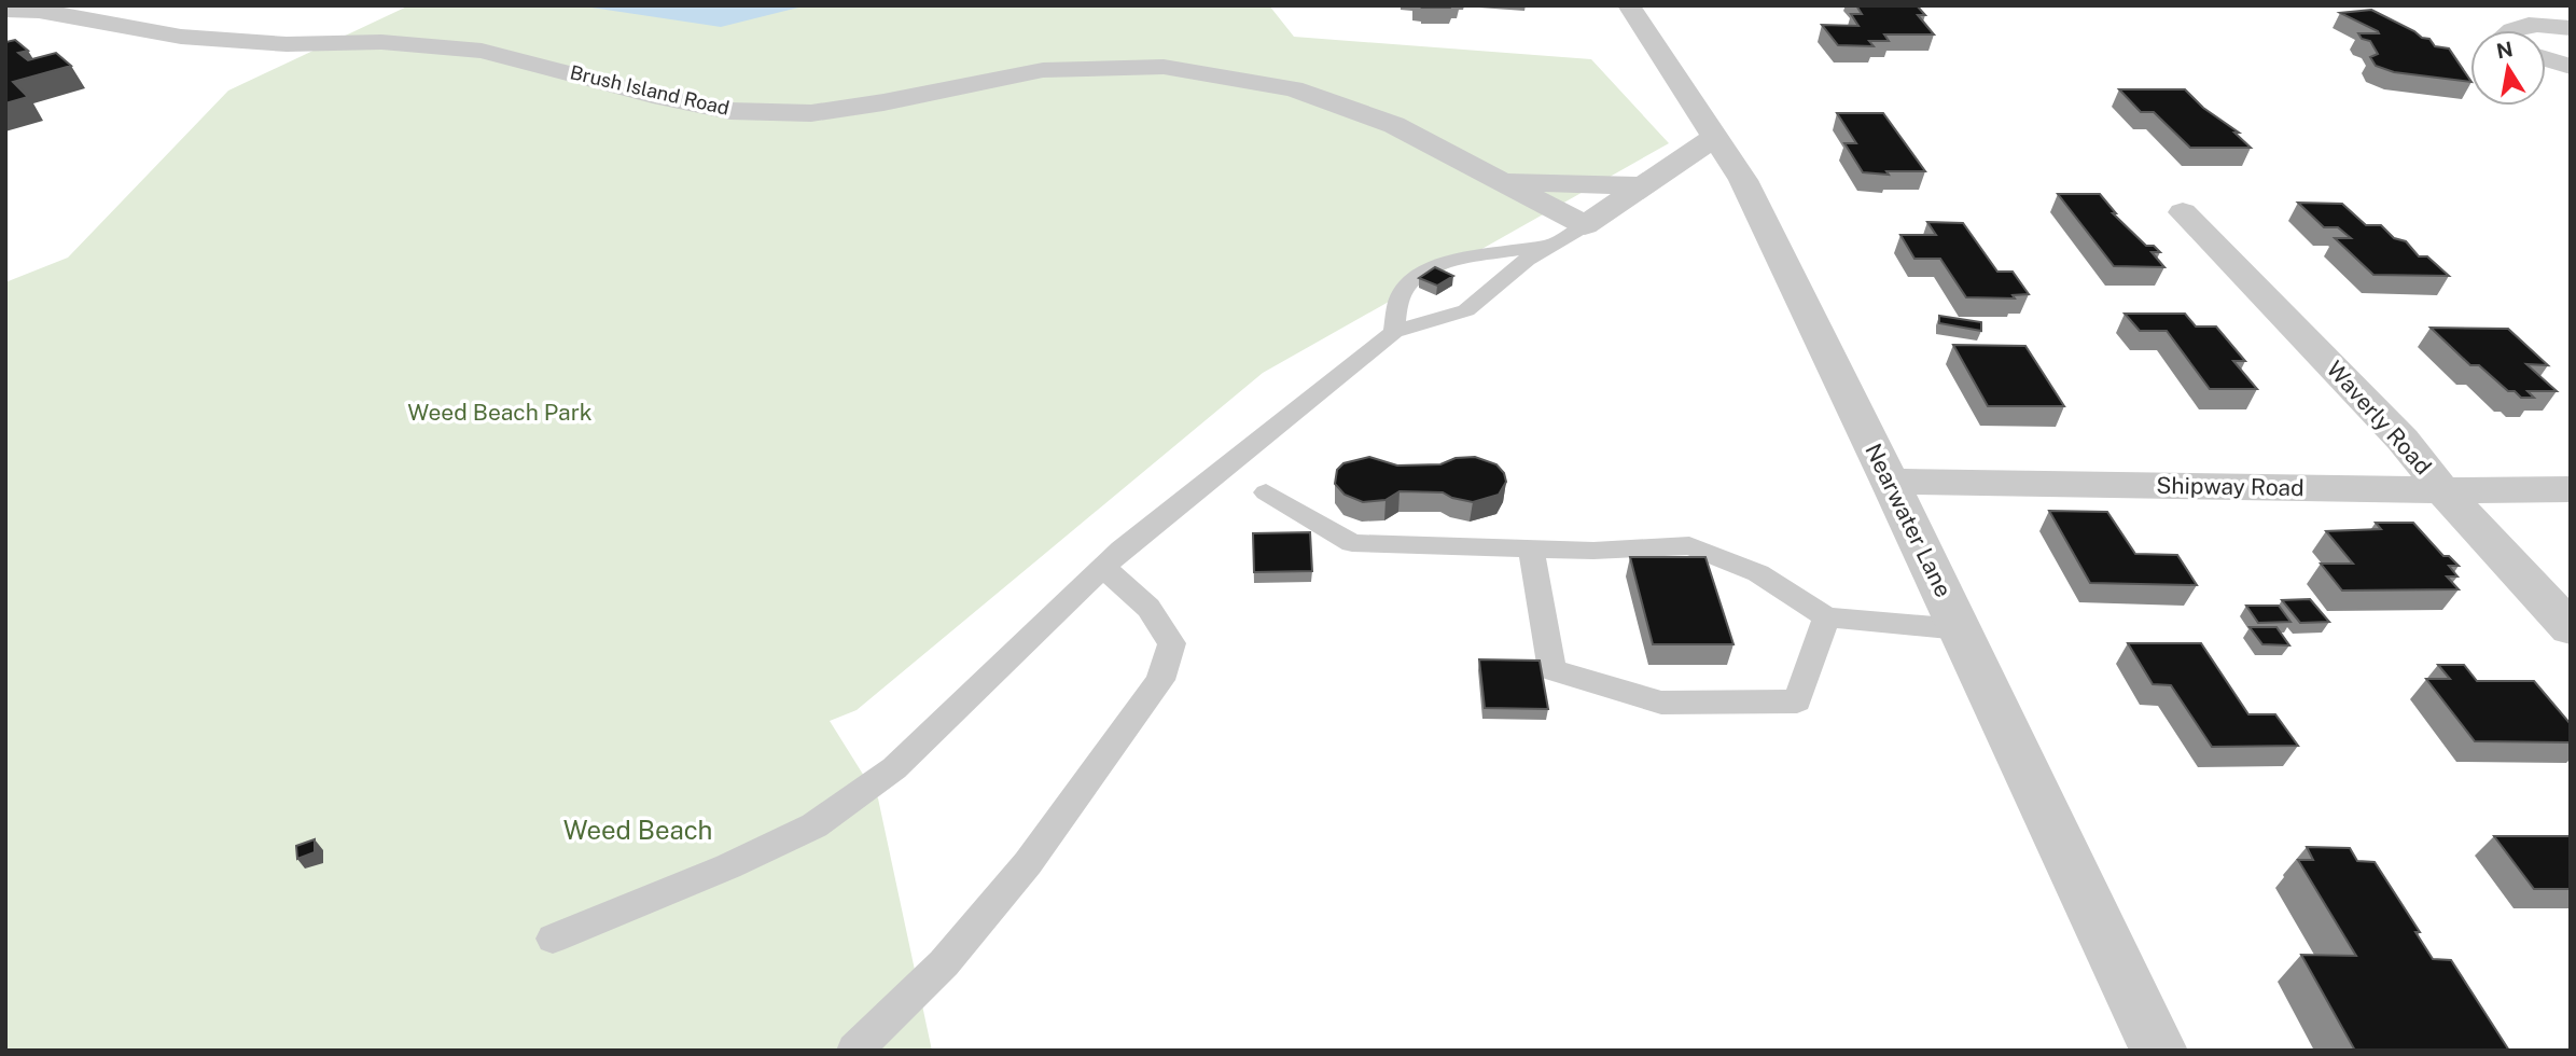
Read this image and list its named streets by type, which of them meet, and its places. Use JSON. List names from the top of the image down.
{
  "streets": {
    "street": [
      "Brush Island Road",
      "Waverly Road",
      "Shipway Road",
      "Nearwater Lane"
    ]
  },
  "crossings": [
    ["Waverly Road", "Shipway Road"],
    ["Shipway Road", "Nearwater Lane"]
  ],
  "parks": ["Weed Beach Park", "Weed Beach"],
  "north": "top"
}
